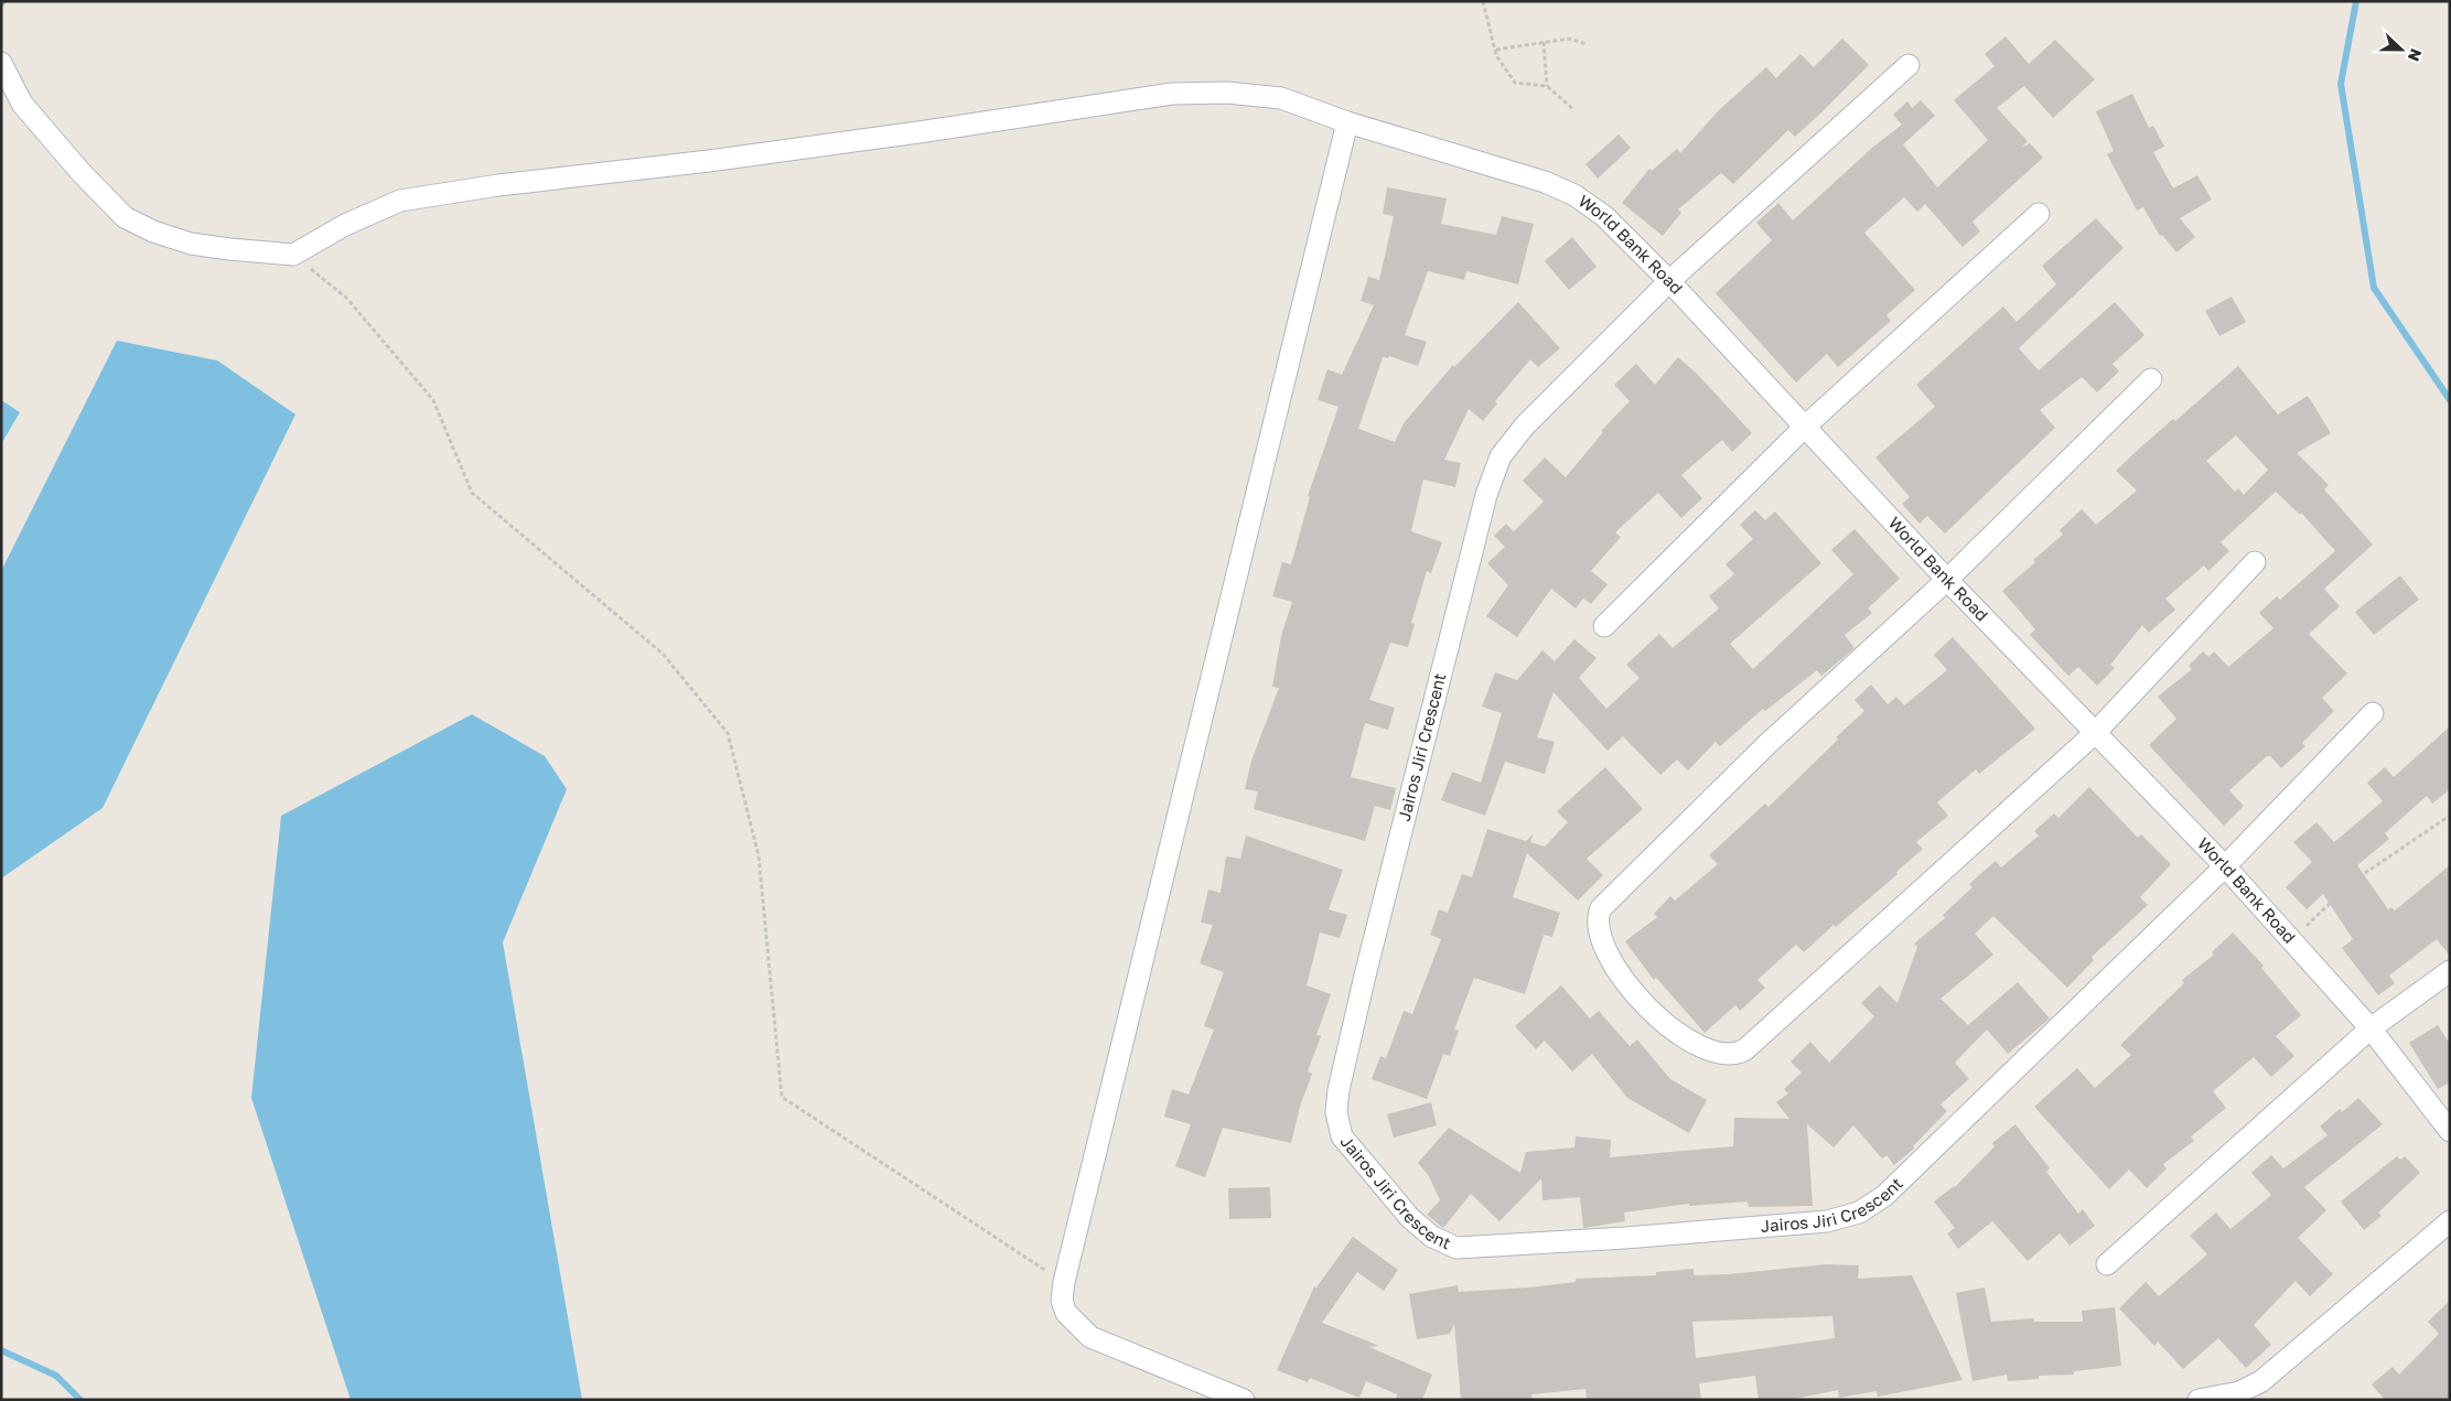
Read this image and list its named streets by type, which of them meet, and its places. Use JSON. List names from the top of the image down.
{
  "streets": {
    "street": ["World Bank Road", "Jairos Jiri Crescent"]
  },
  "crossings": [
    ["World Bank Road", "Jairos Jiri Crescent"]
  ],
  "north": "right"
}
